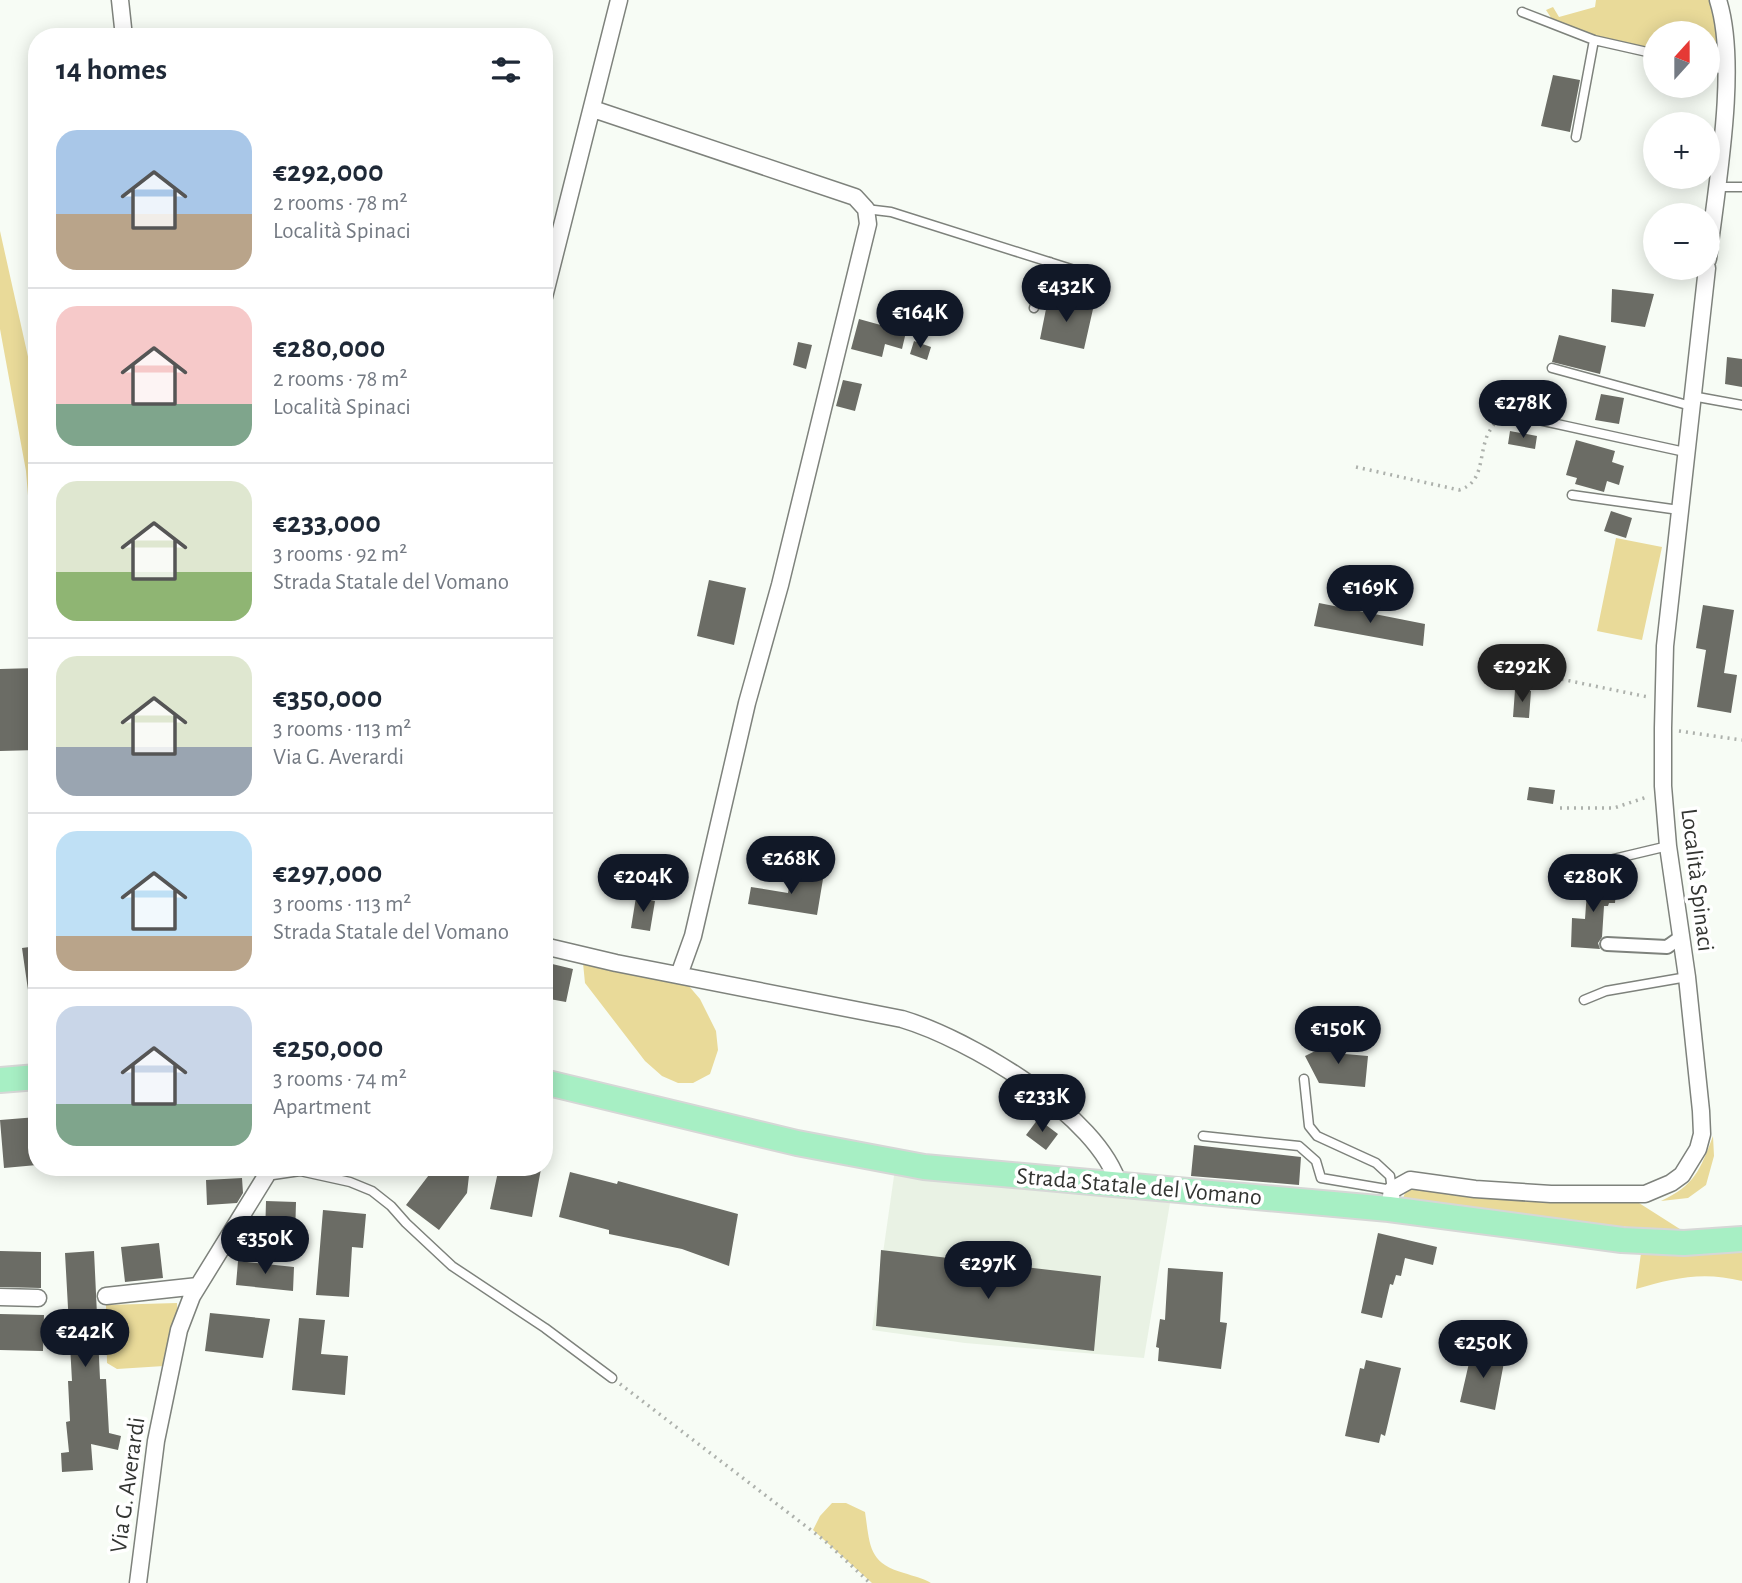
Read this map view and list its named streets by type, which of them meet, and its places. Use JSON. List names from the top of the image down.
{
  "streets": {
    "main road": ["Strada Statale del Vomano"],
    "street": ["Località Spinaci", "Via G. Averardi"]
  },
  "crossings": [
    ["Località Spinaci", "Strada Statale del Vomano"]
  ],
  "north": "top",
  "page": {
    "map_buttons": ["+", "−"],
    "heading": "14 homes",
    "list": [
      {
        "name": "€292,000",
        "note": "2 rooms · 78 m² · Località Spinaci"
      },
      {
        "name": "€280,000",
        "note": "2 rooms · 78 m² · Località Spinaci"
      },
      {
        "name": "€233,000",
        "note": "3 rooms · 92 m² · Strada Statale del Vomano"
      },
      {
        "name": "€350,000",
        "note": "3 rooms · 113 m² · Via G. Averardi"
      },
      {
        "name": "€297,000",
        "note": "3 rooms · 113 m² · Strada Statale del Vomano"
      },
      {
        "name": "€250,000",
        "note": "3 rooms · 74 m² · Apartment"
      }
    ],
    "price": [
      "€432K",
      "€164K",
      "€278K",
      "€169K",
      "€292K",
      "€268K",
      "€204K",
      "€280K",
      "€150K",
      "€233K",
      "€350K",
      "€297K",
      "€242K",
      "€250K"
    ]
  }
}
